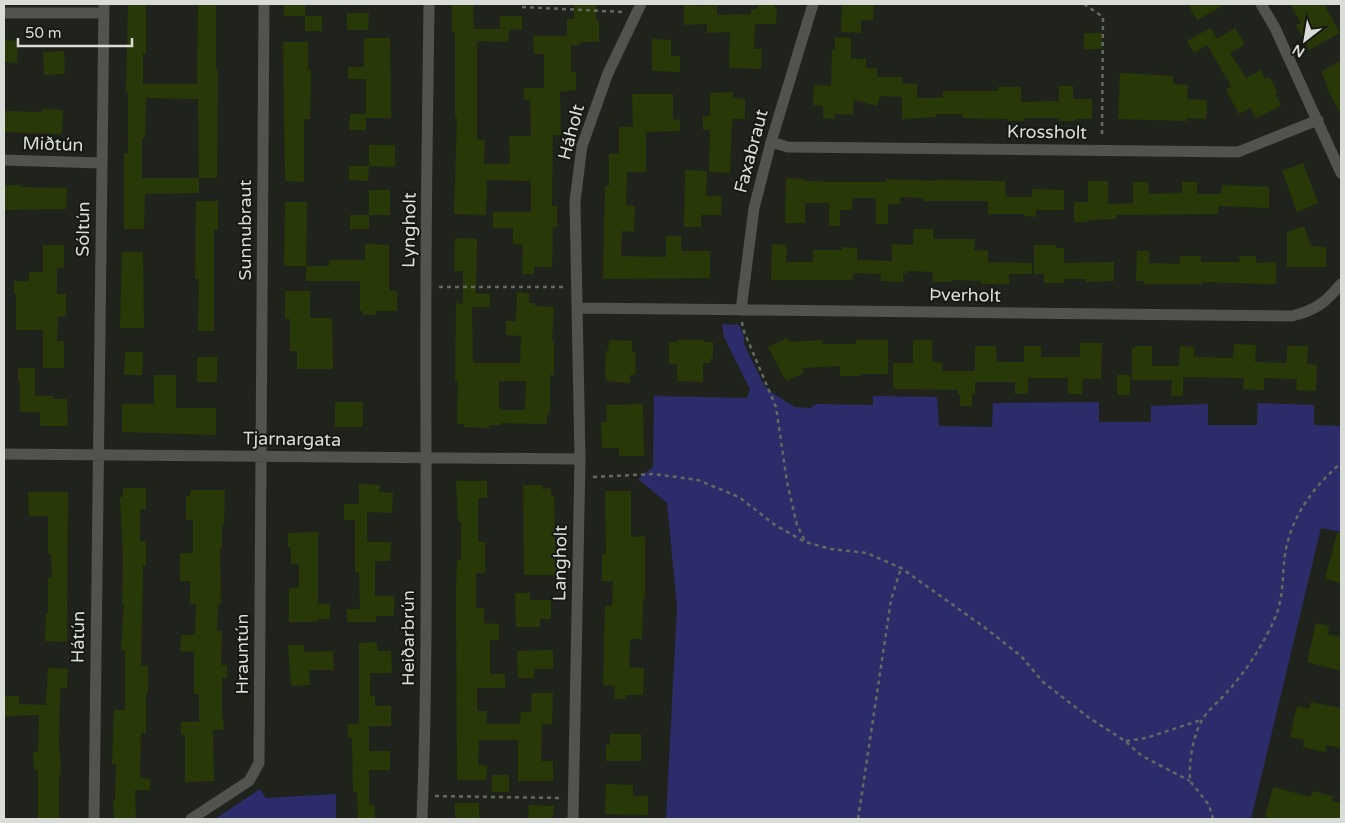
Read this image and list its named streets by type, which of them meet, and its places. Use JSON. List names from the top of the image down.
{
  "streets": {
    "street": [
      "Háholt",
      "Krossholt",
      "Miðtún",
      "Faxabraut",
      "Sóltún",
      "Sunnubraut",
      "Lyngholt",
      "Þverholt",
      "Tjarnargata",
      "Langholt",
      "Hátún",
      "Heiðarbrún",
      "Hrauntún"
    ]
  },
  "crossings": [
    ["Háholt", "Þverholt"],
    ["Háholt", "Langholt"],
    ["Krossholt", "Faxabraut"],
    ["Miðtún", "Sóltún"],
    ["Faxabraut", "Þverholt"],
    ["Sóltún", "Tjarnargata"],
    ["Sóltún", "Hátún"],
    ["Sunnubraut", "Tjarnargata"],
    ["Sunnubraut", "Hrauntún"],
    ["Lyngholt", "Tjarnargata"],
    ["Lyngholt", "Heiðarbrún"],
    ["Þverholt", "Langholt"],
    ["Tjarnargata", "Langholt"],
    ["Tjarnargata", "Hátún"],
    ["Tjarnargata", "Heiðarbrún"],
    ["Tjarnargata", "Hrauntún"]
  ],
  "scale_bar": "50 m",
  "north": "bottom left"
}
